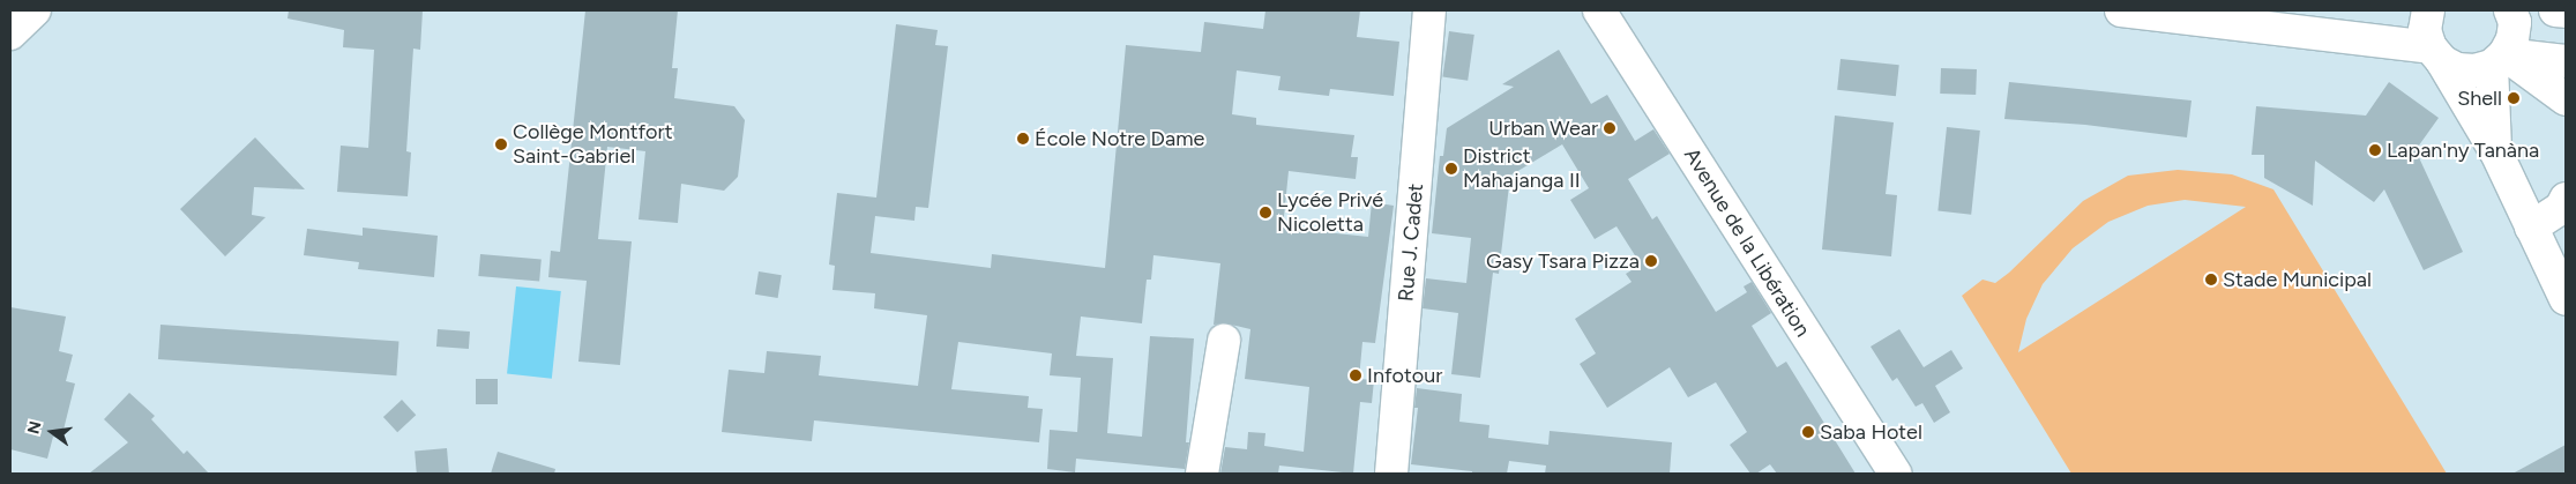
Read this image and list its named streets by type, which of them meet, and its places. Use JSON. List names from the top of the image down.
{
  "streets": {
    "main road": ["Rue J. Cadet", "Avenue de la Libération"]
  },
  "places": [
    "Shell",
    "Urban Wear",
    "École Notre Dame",
    "Collège Montfort Saint-Gabriel",
    "Lapan'ny Tanàna",
    "District Mahajanga II",
    "Lycée Privé Nicoletta",
    "Gasy Tsara Pizza",
    "Stade Municipal",
    "Infotour",
    "Saba Hotel"
  ],
  "north": "left"
}
